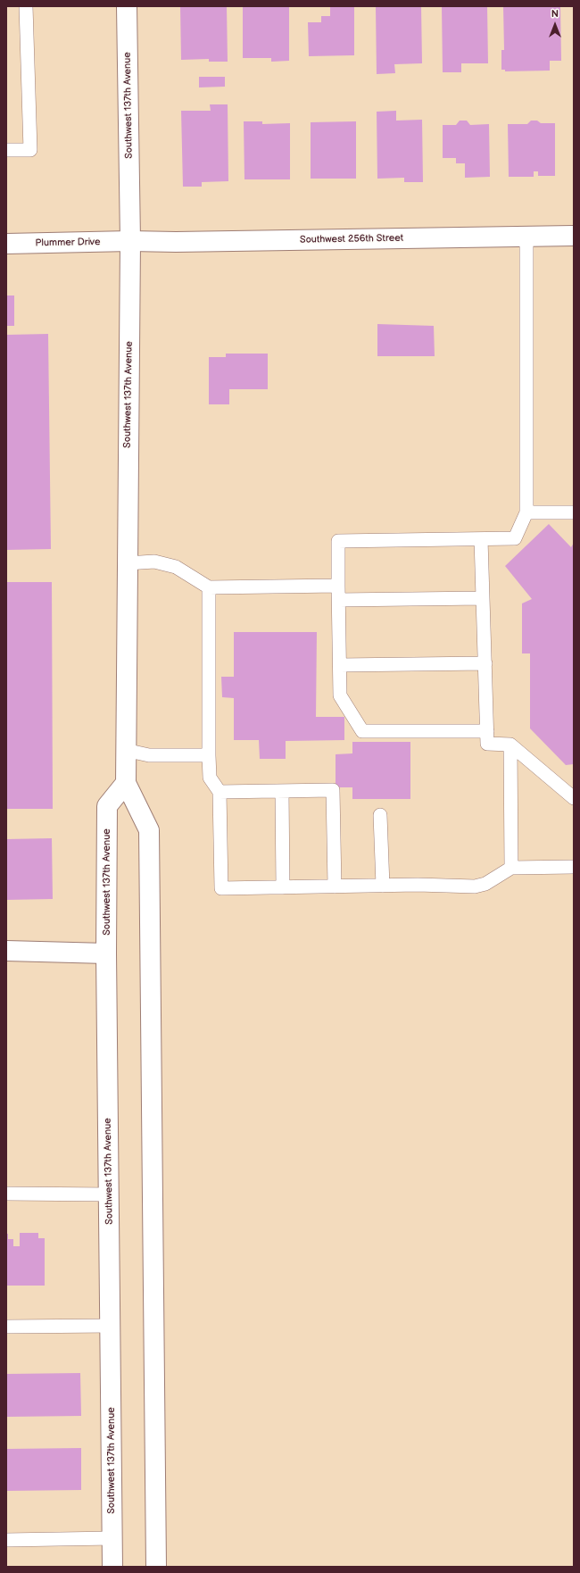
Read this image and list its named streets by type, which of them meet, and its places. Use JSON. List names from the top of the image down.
{
  "streets": {
    "main road": ["Southwest 137th Avenue", "Southwest 256th Street", "Plummer Drive"]
  },
  "crossings": [
    ["Southwest 137th Avenue", "Southwest 256th Street"],
    ["Southwest 137th Avenue", "Plummer Drive"],
    ["Southwest 256th Street", "Plummer Drive"]
  ],
  "north": "top"
}
